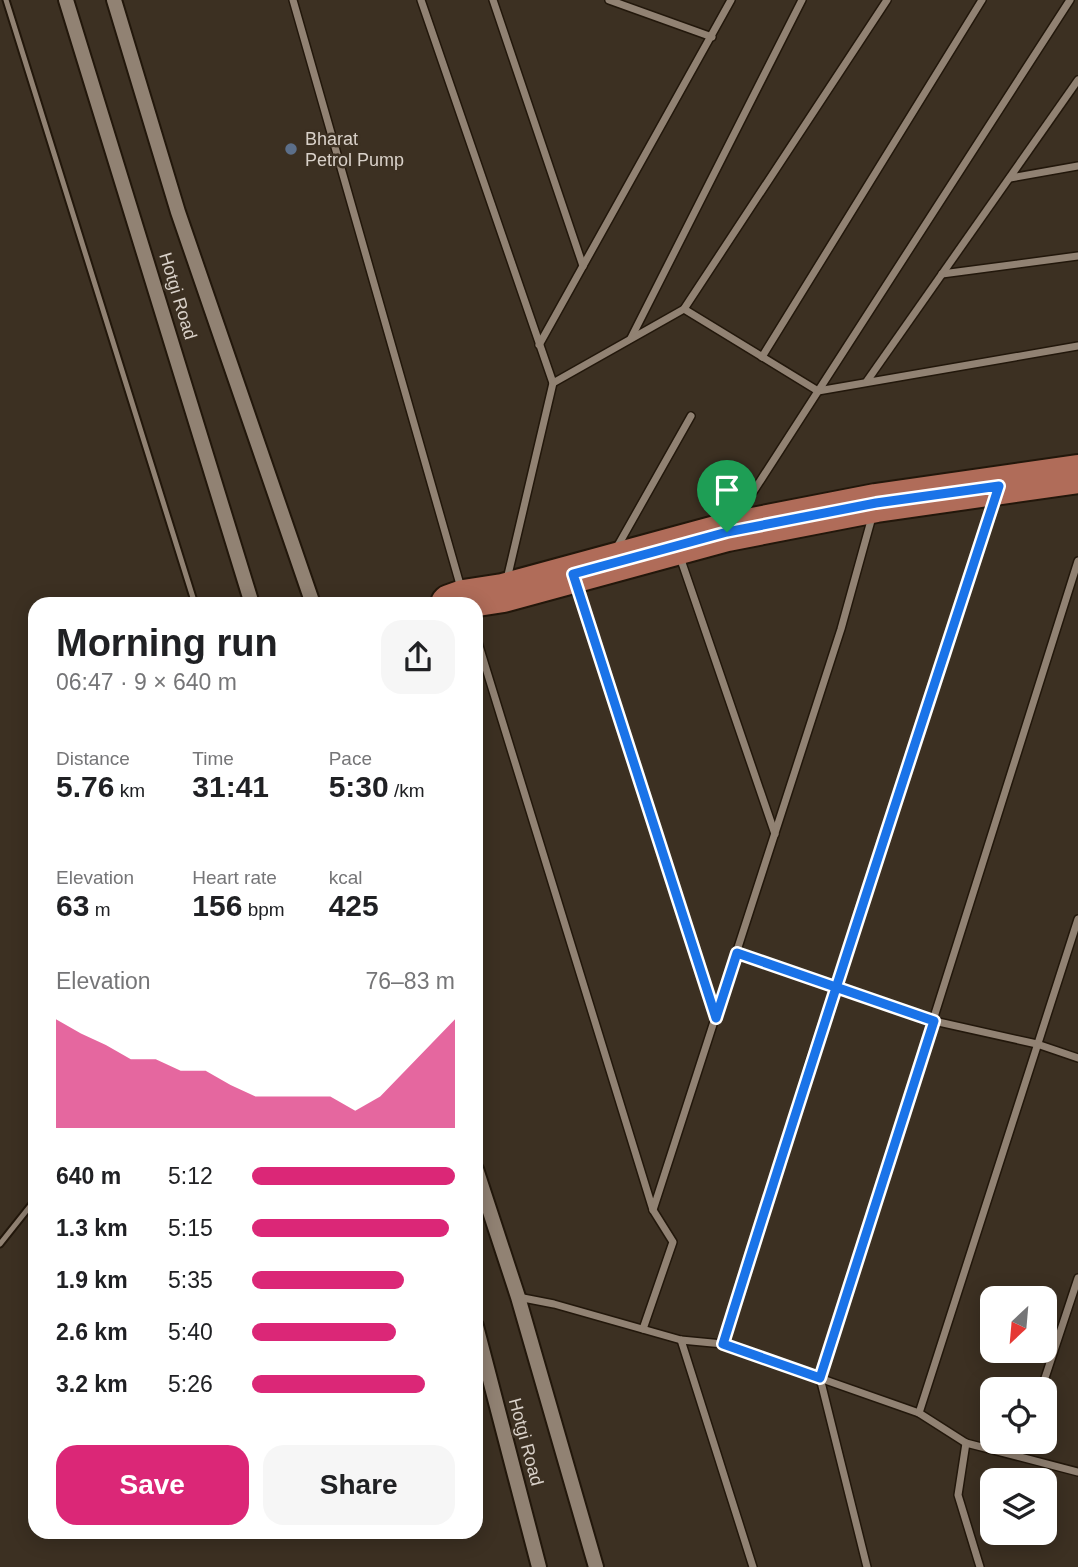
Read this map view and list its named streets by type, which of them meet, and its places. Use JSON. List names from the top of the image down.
{
  "streets": {
    "main road": ["Hotgi Road"]
  },
  "places": ["Bharat Petrol Pump"],
  "north": "bottom left",
  "page": {
    "heading": ["Morning run", "06:47 · 9 × 640 m"],
    "stats": [
      ["Distance", "5.76 km"],
      ["Time", "31:41"],
      ["Pace", "5:30 /km"],
      ["Elevation", "63 m"],
      ["Heart rate", "156 bpm"],
      ["kcal", "425"]
    ],
    "chart": ["Elevation", "76–83 m"],
    "list": [
      {
        "name": "640 m",
        "note": "5:12"
      },
      {
        "name": "1.3 km",
        "note": "5:15"
      },
      {
        "name": "1.9 km",
        "note": "5:35"
      },
      {
        "name": "2.6 km",
        "note": "5:40"
      },
      {
        "name": "3.2 km",
        "note": "5:26"
      }
    ],
    "buttons": ["Save", "Share"]
  }
}
